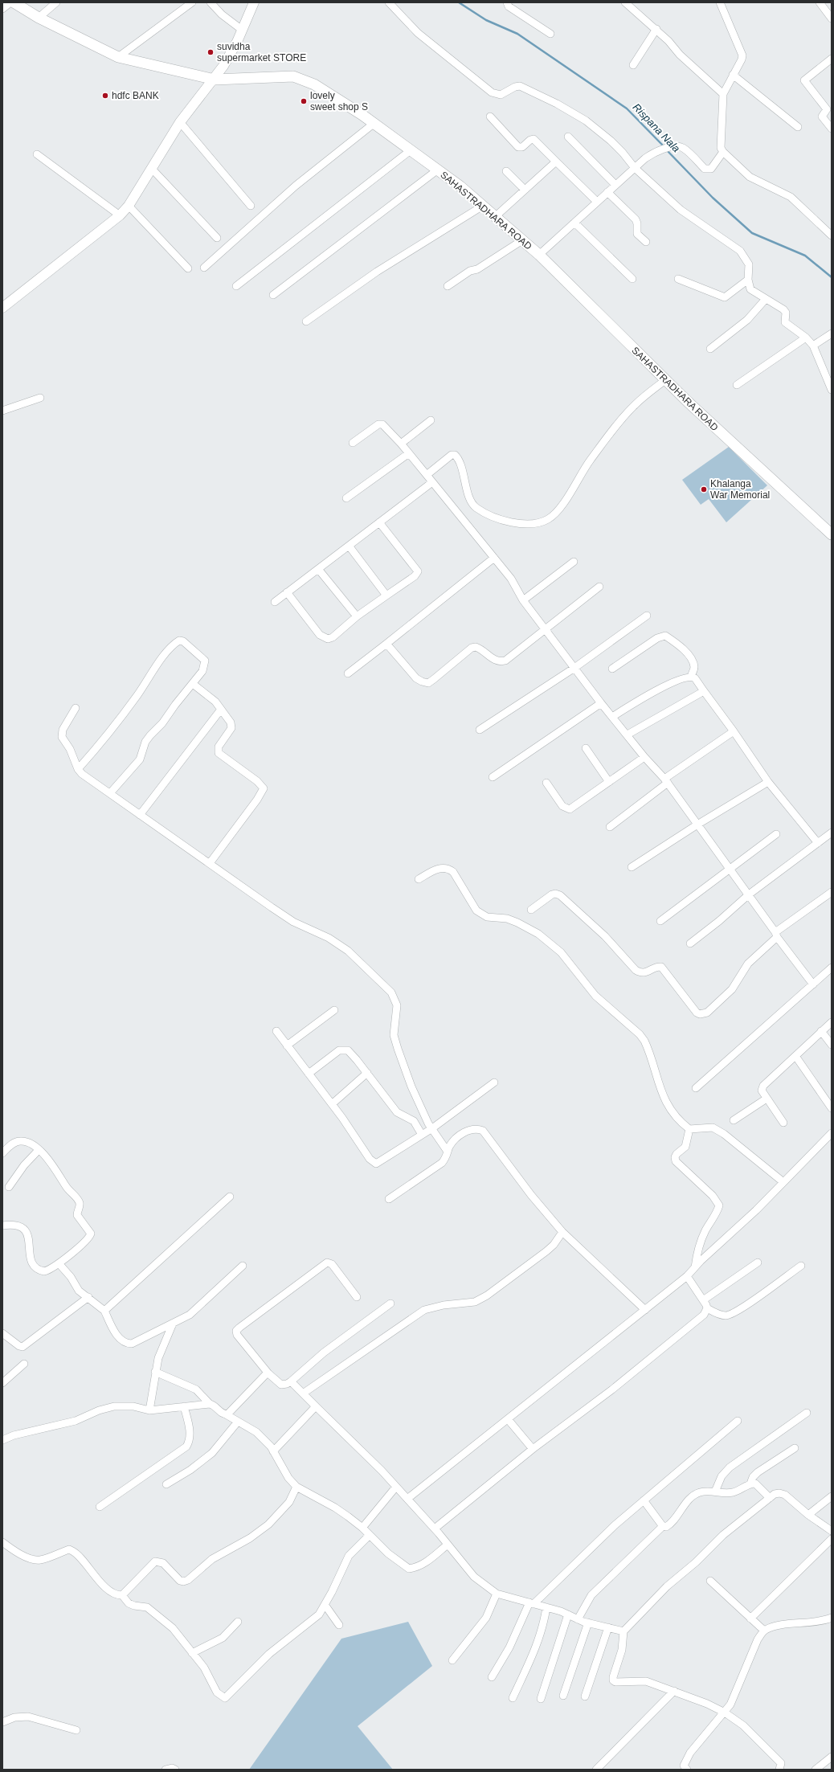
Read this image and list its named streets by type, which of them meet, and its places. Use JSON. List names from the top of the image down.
{
  "streets": {
    "main road": ["SAHASTRADHARA ROAD"]
  },
  "water": ["Rispana Nala"],
  "places": [
    "suvidha supermarket STORE",
    "hdfc BANK",
    "lovely sweet shop S",
    "Khalanga War Memorial"
  ]
}
